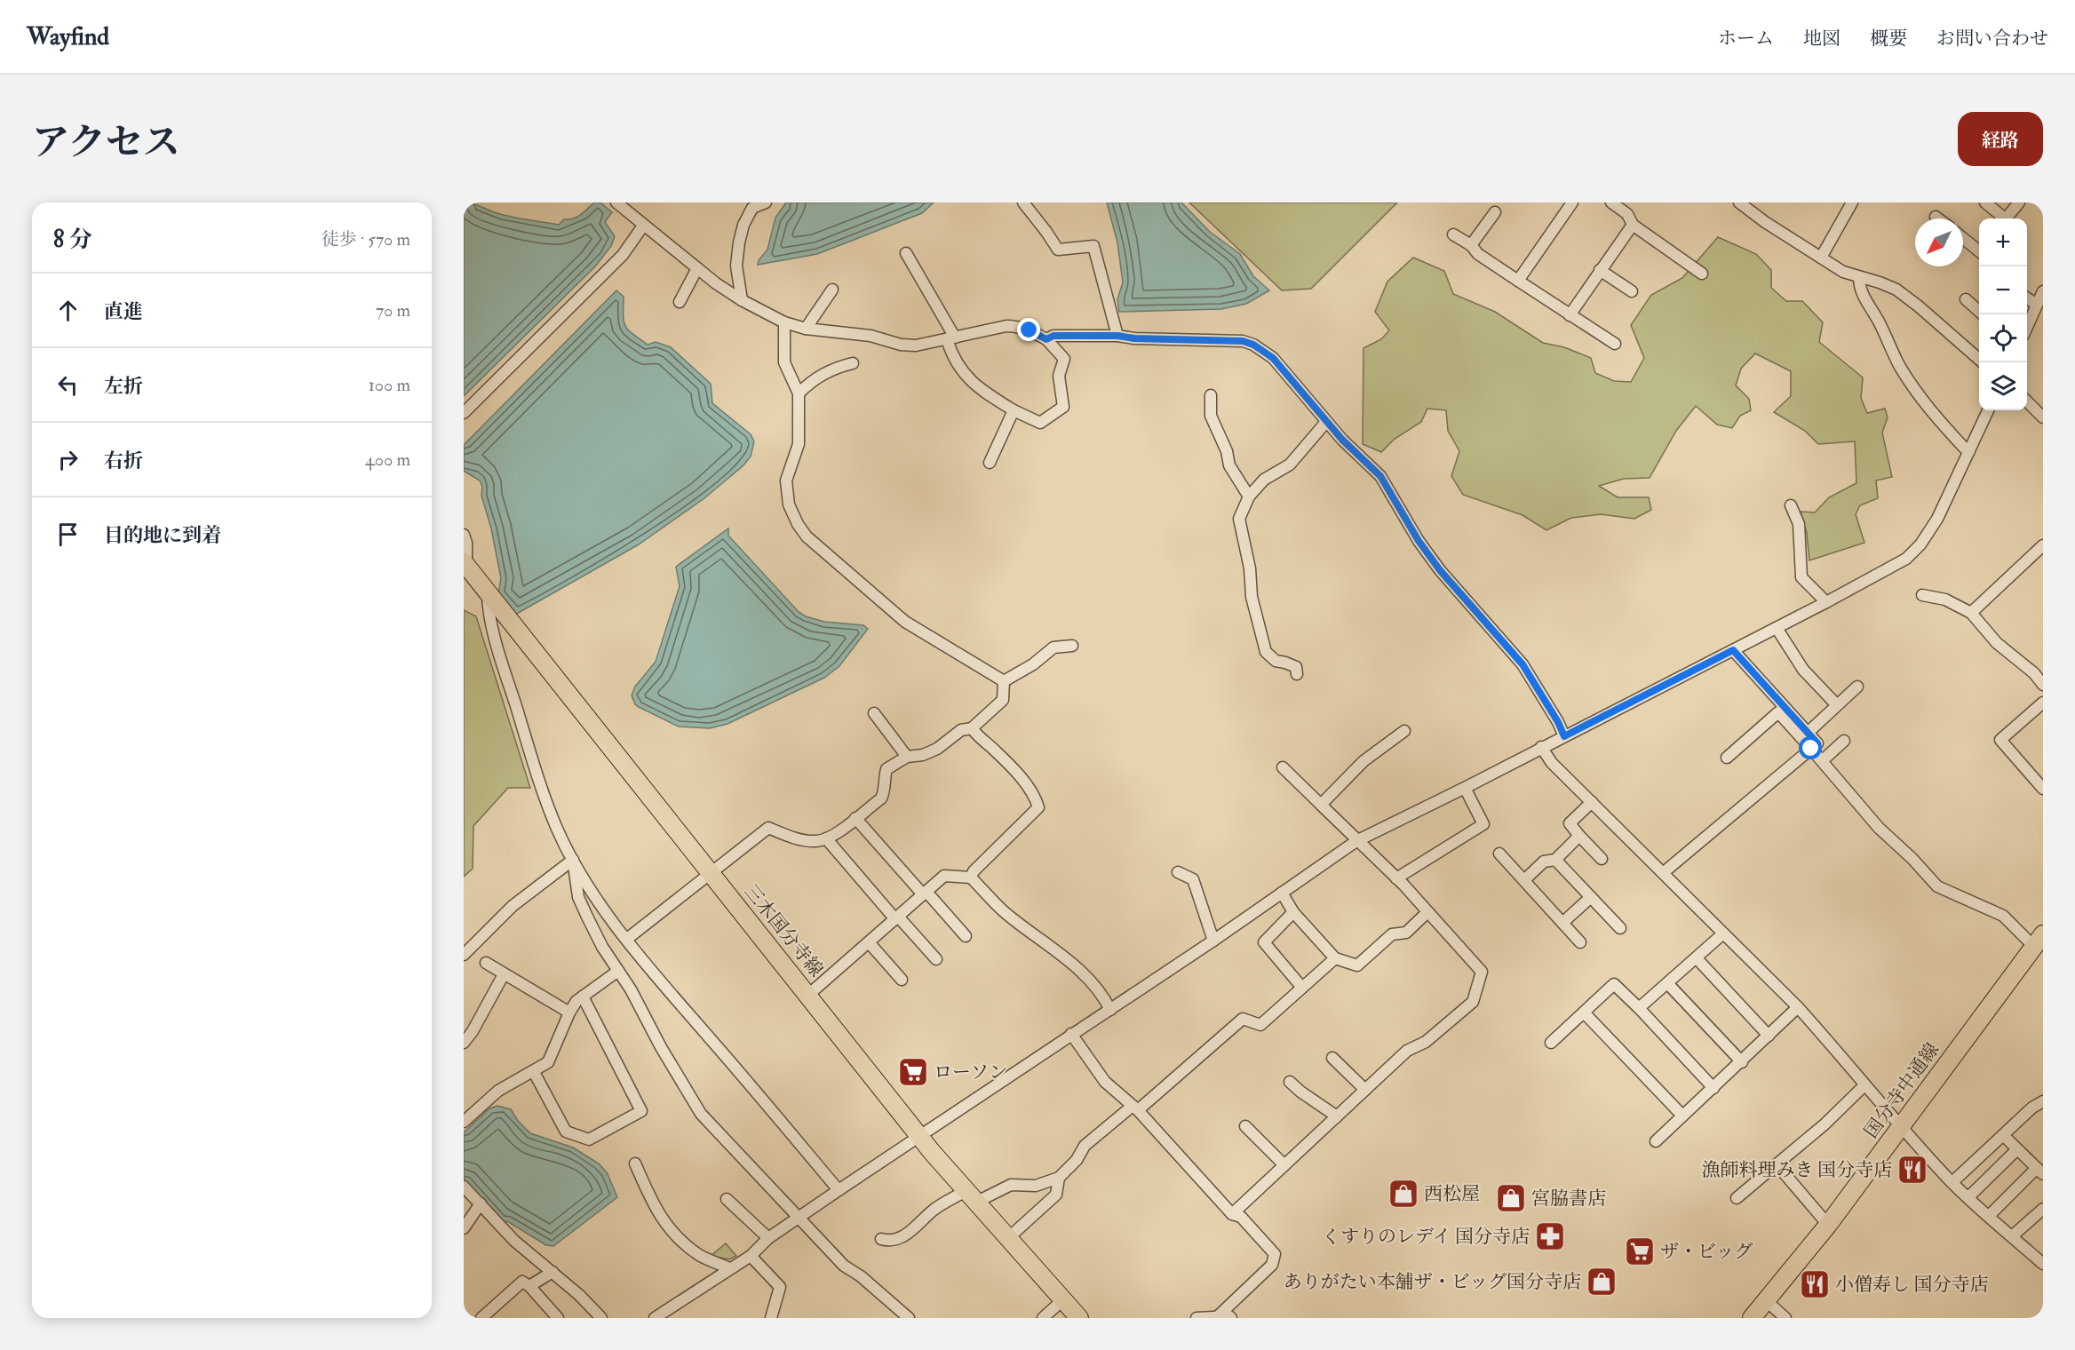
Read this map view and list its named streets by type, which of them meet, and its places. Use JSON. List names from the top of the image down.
{
  "streets": {
    "main road": ["三木国分寺線", "国分寺中通線"]
  },
  "places": {
    "supermarket": ["ローソン", "ザ・ビッグ"],
    "restaurant": ["漁師料理みき 国分寺店", "小僧寿し 国分寺店"],
    "shop": ["西松屋", "宮脇書店", "ありがたい本舗ザ・ビッグ国分寺店"],
    "pharmacy": ["くすりのレデイ 国分寺店"]
  },
  "north": "bottom left",
  "page": {
    "header": "Wayfind",
    "nav": [
      "ホーム",
      "地図",
      "概要",
      "お問い合わせ"
    ],
    "title": "アクセス",
    "buttons": "経路",
    "heading": ["8 分", "徒歩 · 570 m"],
    "map_buttons": ["+", "−"],
    "list": [
      ["直進", "70 m"],
      ["左折", "100 m"],
      ["右折", "400 m"],
      "目的地に到着"
    ]
  }
}
